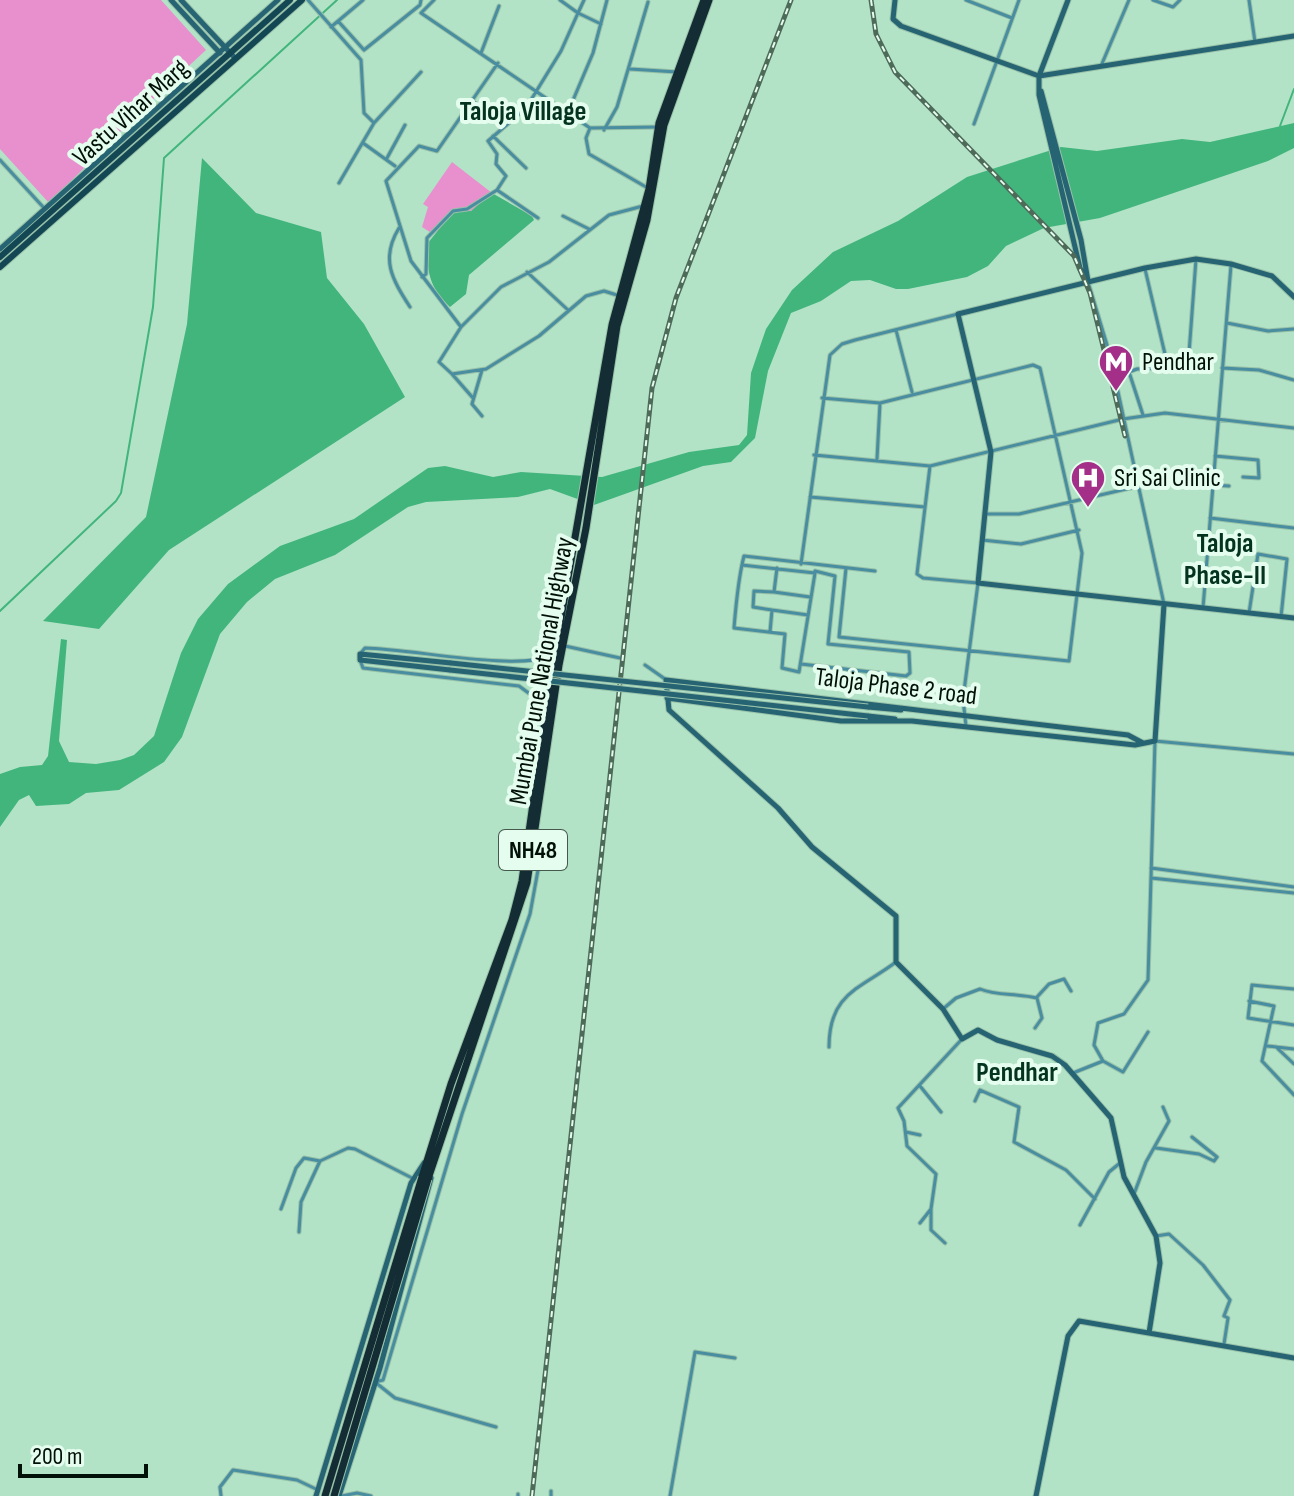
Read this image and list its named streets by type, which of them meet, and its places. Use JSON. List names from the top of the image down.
{
  "streets": {
    "highway": ["Mumbai Pune National Highway", "NH48"],
    "main road": ["Vastu Vihar Marg"],
    "street": ["Taloja Phase 2 road"]
  },
  "crossings": [
    ["Mumbai Pune National Highway", "NH48"]
  ],
  "districts": ["Taloja Village", "Taloja Phase-II", "Pendhar"],
  "places": {
    "metro station": ["Pendhar"],
    "hospital": ["Sri Sai Clinic"]
  },
  "scale_bar": "200 m"
}
